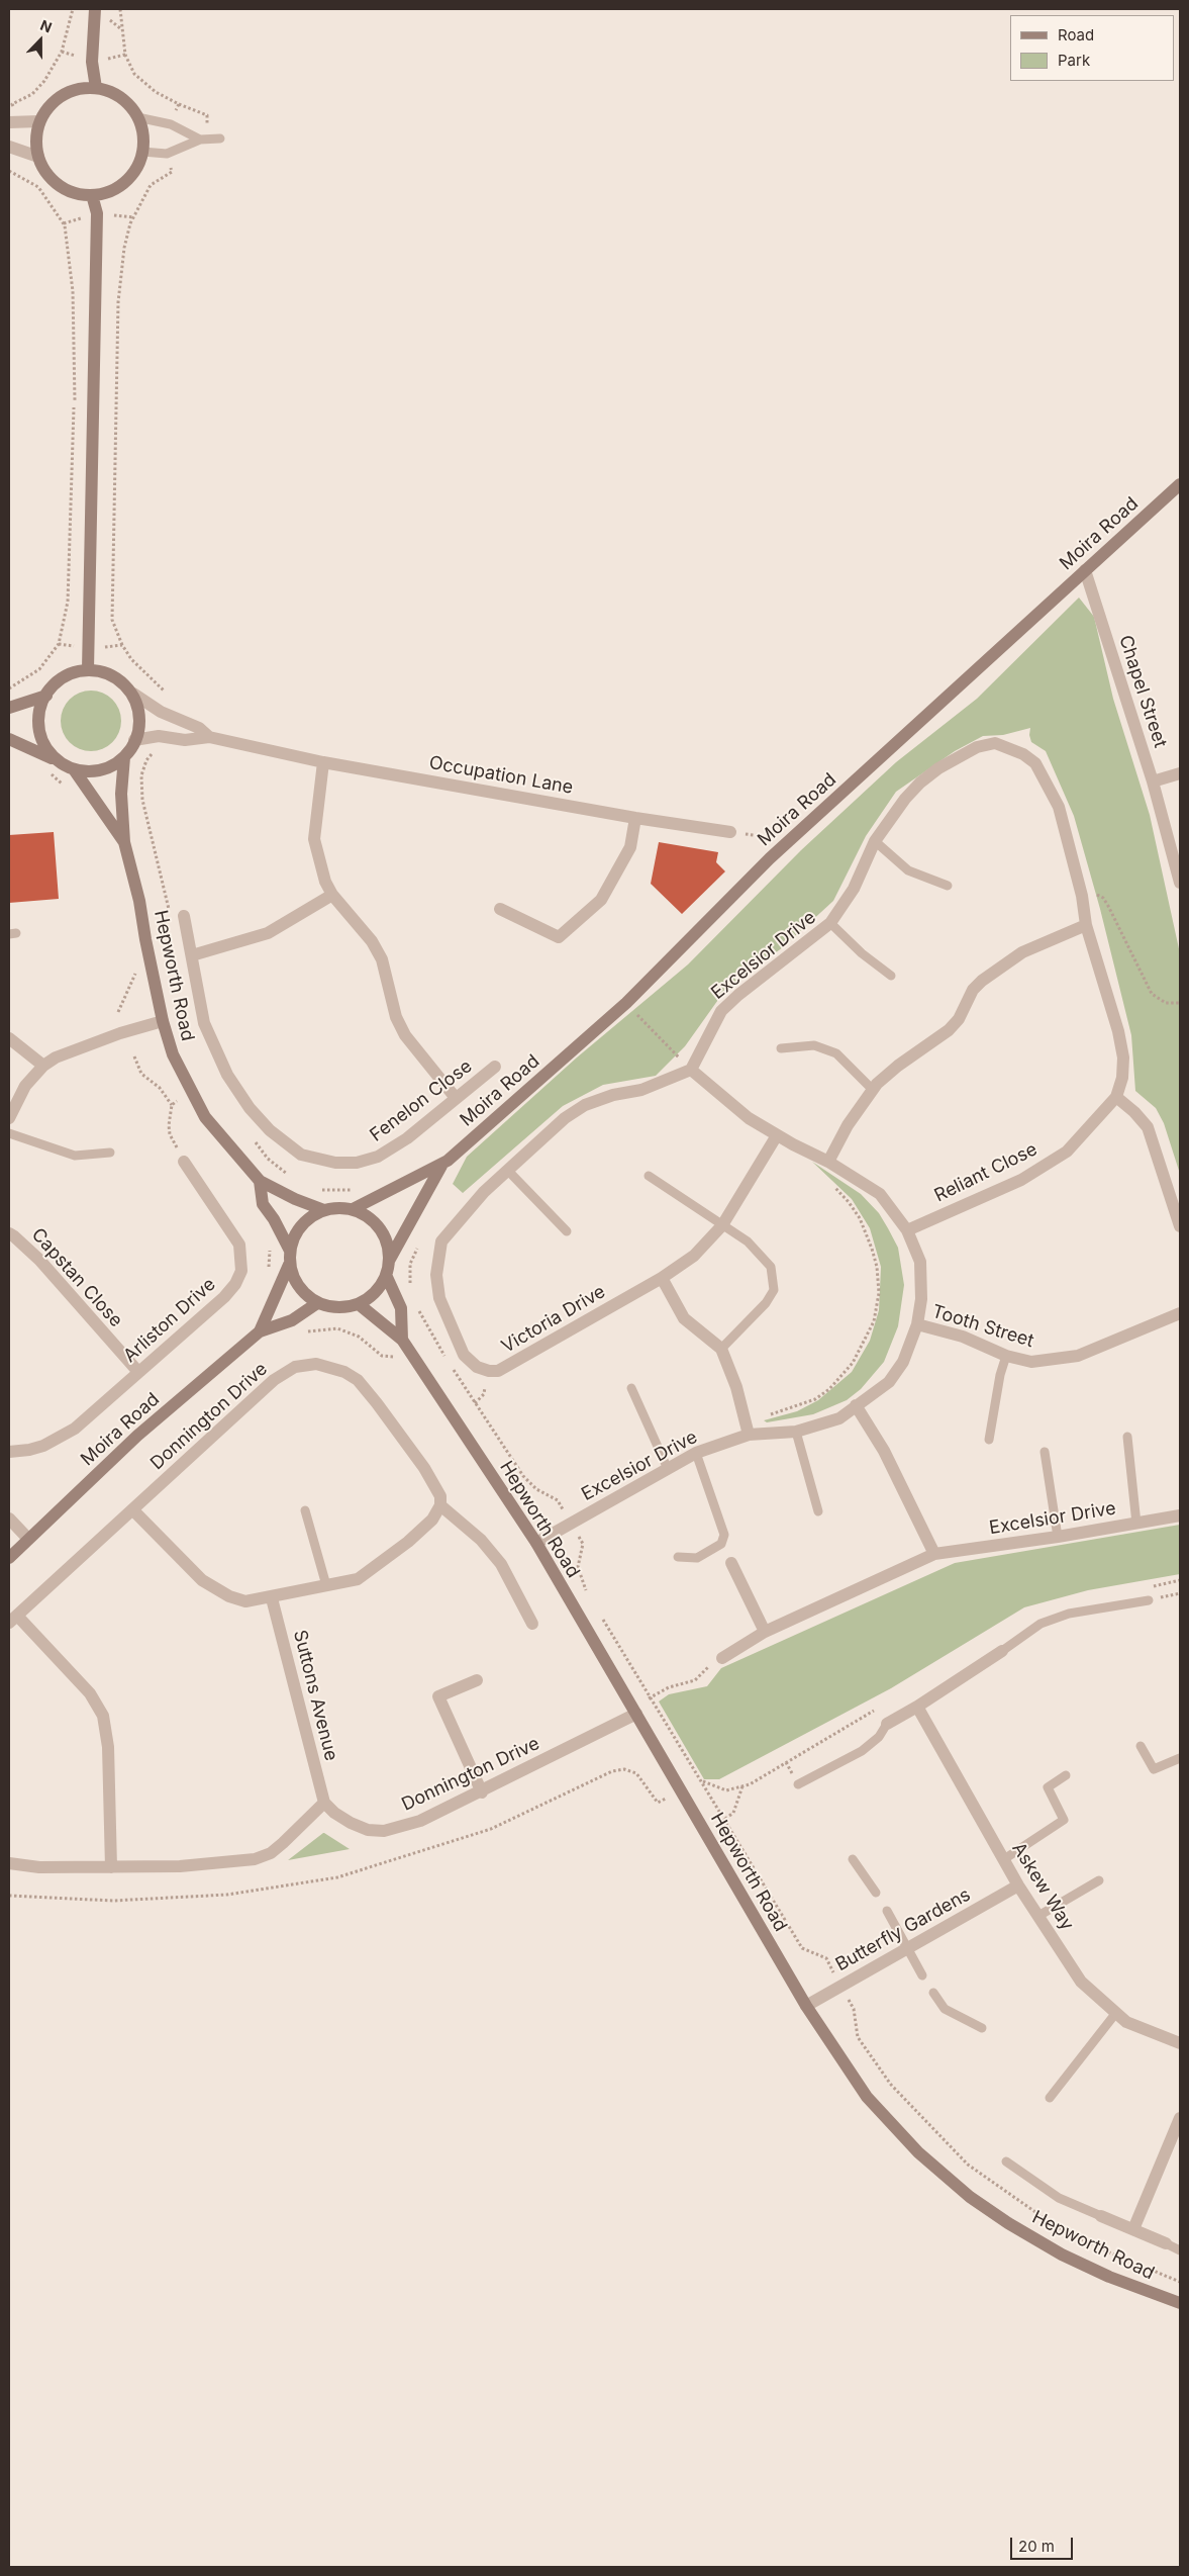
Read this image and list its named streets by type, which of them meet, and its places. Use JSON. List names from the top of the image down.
{
  "streets": {
    "street": [
      "Moira Road",
      "Chapel Street",
      "Occupation Lane",
      "Excelsior Drive",
      "Hepworth Road",
      "Fenelon Close",
      "Reliant Close",
      "Capstan Close",
      "Victoria Drive",
      "Arliston Drive",
      "Tooth Street",
      "Donnington Drive",
      "Suttons Avenue",
      "Askew Way",
      "Butterfly Gardens"
    ]
  },
  "crossings": [
    ["Moira Road", "Chapel Street"],
    ["Moira Road", "Hepworth Road"],
    ["Excelsior Drive", "Hepworth Road"],
    ["Excelsior Drive", "Reliant Close"],
    ["Excelsior Drive", "Victoria Drive"],
    ["Excelsior Drive", "Tooth Street"],
    ["Hepworth Road", "Donnington Drive"],
    ["Hepworth Road", "Butterfly Gardens"],
    ["Capstan Close", "Arliston Drive"],
    ["Donnington Drive", "Suttons Avenue"],
    ["Askew Way", "Butterfly Gardens"]
  ],
  "legend": ["Road", "Park"],
  "scale_bar": "20 m",
  "north": "top"
}
